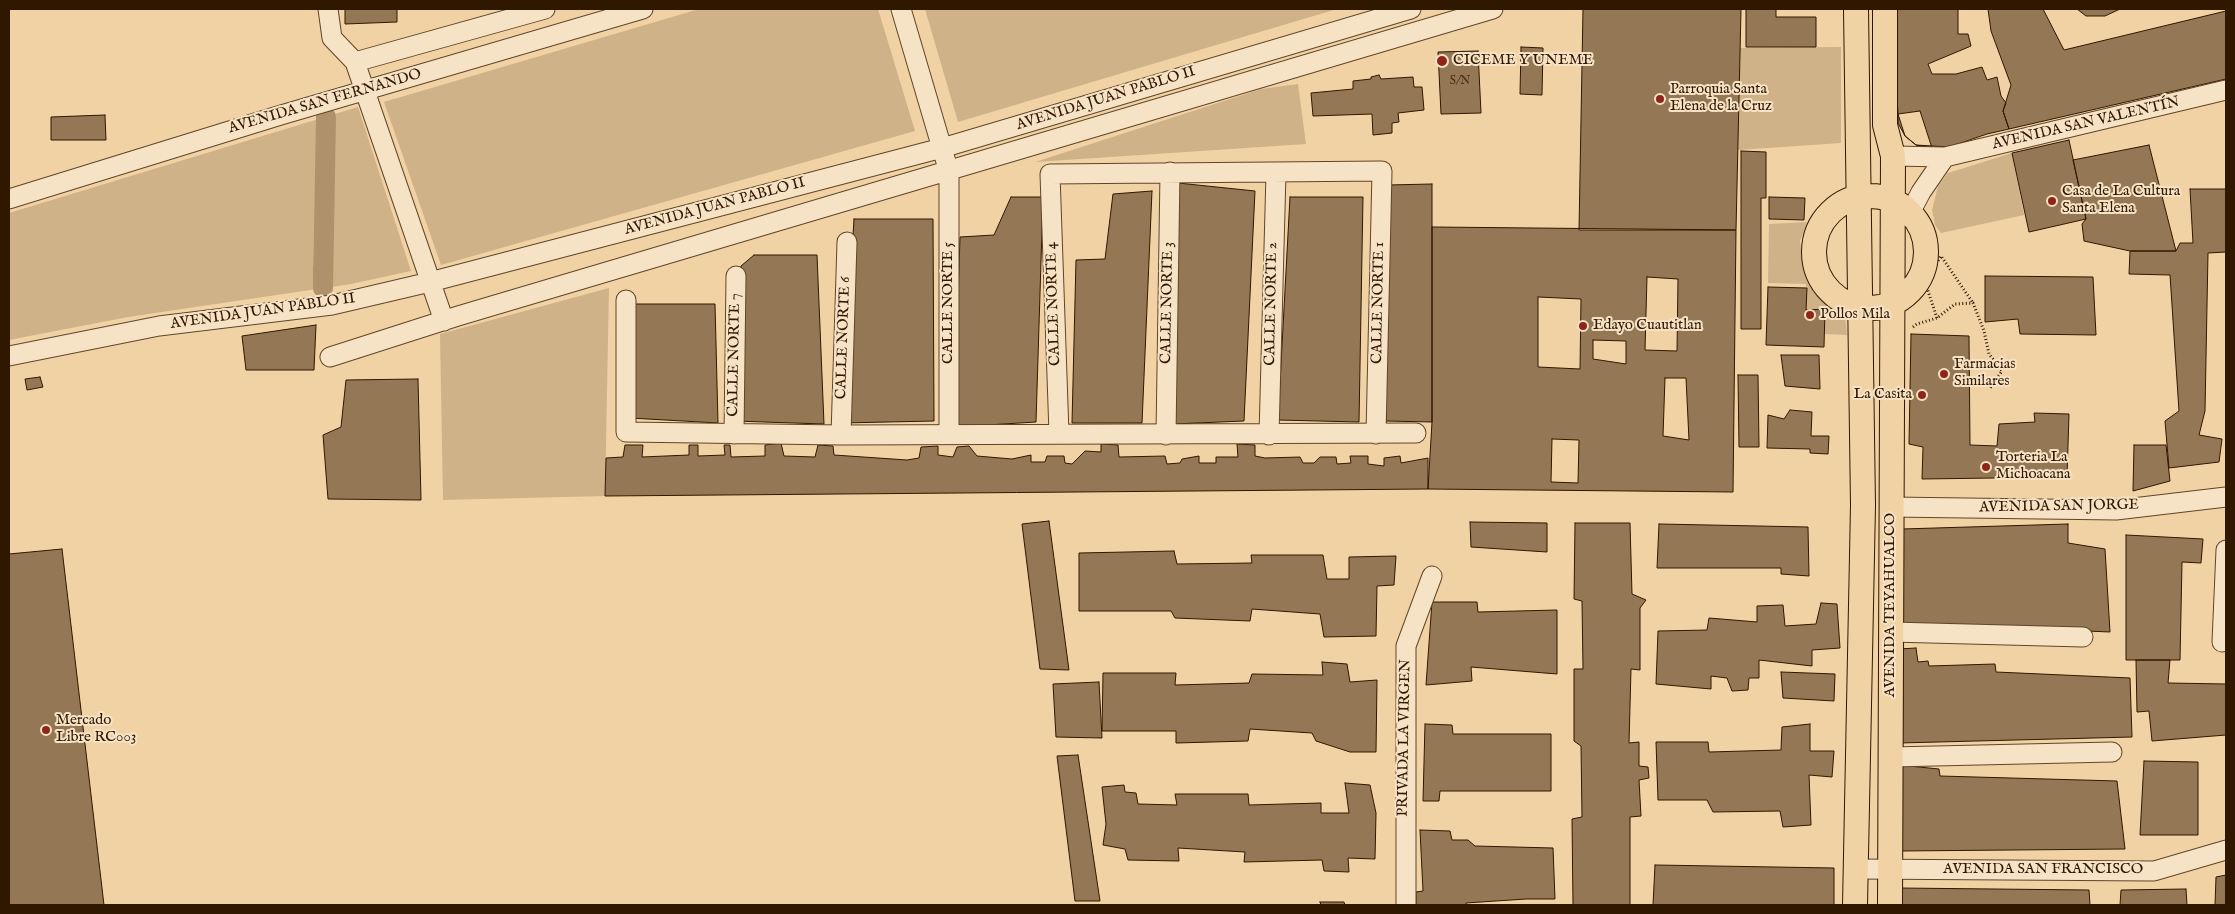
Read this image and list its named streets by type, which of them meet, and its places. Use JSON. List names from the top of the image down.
{
  "streets": {
    "main road": ["AVENIDA TEYAHUALCO"],
    "street": [
      "AVENIDA JUAN PABLO II",
      "AVENIDA SAN FERNANDO",
      "AVENIDA SAN VALENTÍN",
      "CALLE NORTE 5",
      "CALLE NORTE 3",
      "CALLE NORTE 1",
      "CALLE NORTE 4",
      "CALLE NORTE 2",
      "CALLE NORTE 6",
      "CALLE NORTE 7",
      "AVENIDA SAN JORGE",
      "PRIVADA LA VIRGEN",
      "AVENIDA SAN FRANCISCO"
    ]
  },
  "crossings": [
    ["AVENIDA JUAN PABLO II", "CALLE NORTE 5"],
    ["AVENIDA SAN VALENTÍN", "AVENIDA TEYAHUALCO"],
    ["CALLE NORTE 3", "CALLE NORTE 4"],
    ["CALLE NORTE 1", "CALLE NORTE 2"],
    ["AVENIDA SAN JORGE", "AVENIDA TEYAHUALCO"],
    ["AVENIDA TEYAHUALCO", "AVENIDA SAN FRANCISCO"]
  ],
  "places": [
    "CICEME Y UNEME",
    "Parroquia Santa Elena de la Cruz",
    "Casa de La Cultura Santa Elena",
    "Pollos Mila",
    "Edayo Cuautitlan",
    "Farmacias Similares",
    "La Casita",
    "Torteria La Michoacana",
    "Mercado Libre RC003"
  ],
  "house_numbers": ["S/N"]
}
